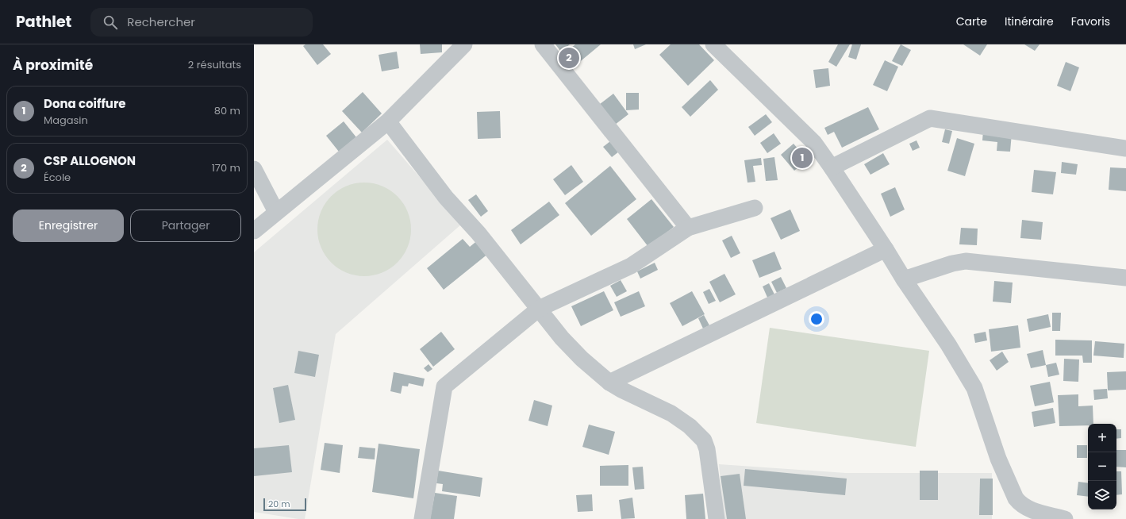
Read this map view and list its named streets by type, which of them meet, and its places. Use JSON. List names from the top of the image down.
{
  "scale_bar": "20 m",
  "page": {
    "header": "Pathlet",
    "search": "Rechercher",
    "nav": ["Carte", "Itinéraire", "Favoris"],
    "heading": ["À proximité", "2 résultats"],
    "pins": ["2", "1"],
    "list": [
      {
        "mark": "1",
        "name": "Dona coiffure",
        "note": "Magasin",
        "value": "80 m"
      },
      {
        "mark": "2",
        "name": "CSP ALLOGNON",
        "note": "École",
        "value": "170 m"
      }
    ],
    "buttons": ["Enregistrer", "Partager"],
    "map_buttons": ["+", "−"],
    "scale": "20 m"
  }
}
